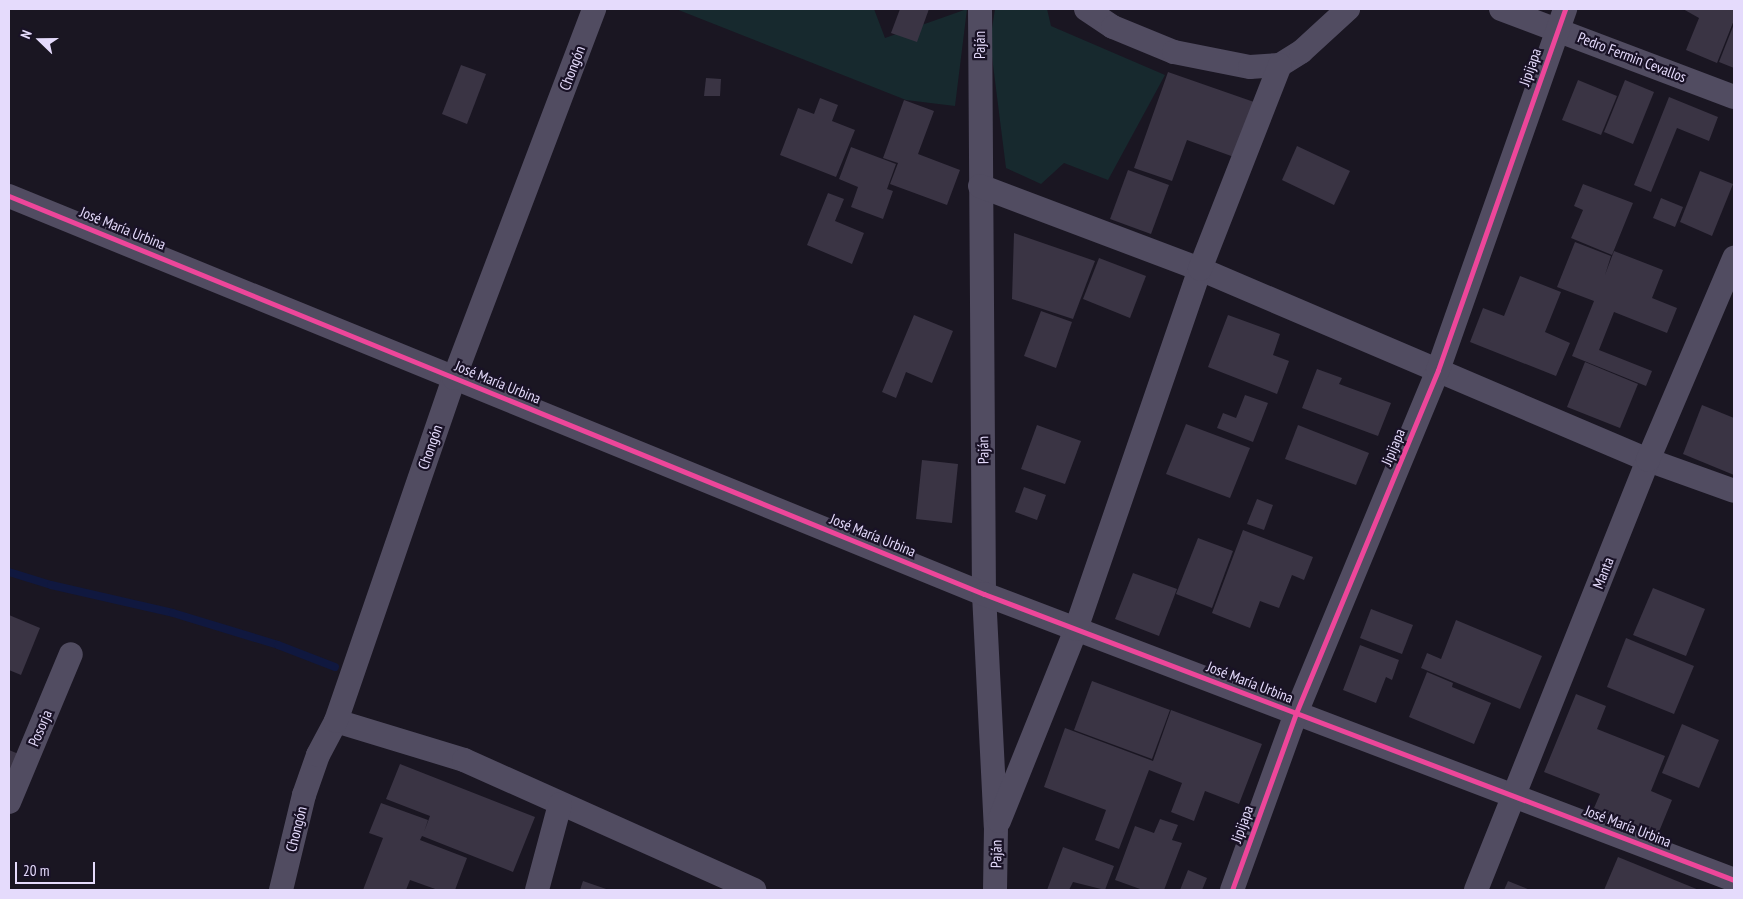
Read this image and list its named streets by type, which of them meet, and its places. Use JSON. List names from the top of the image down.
{
  "streets": {
    "street": [
      "Paján",
      "Pedro Fermin Cevallos",
      "Jipijapa",
      "Chongón",
      "José María Urbina",
      "Manta",
      "Posorja"
    ]
  },
  "crossings": [
    ["Paján", "José María Urbina"],
    ["Pedro Fermin Cevallos", "Jipijapa"],
    ["Jipijapa", "José María Urbina"],
    ["Chongón", "José María Urbina"],
    ["José María Urbina", "Manta"]
  ],
  "scale_bar": "20 m",
  "north": "left"
}
